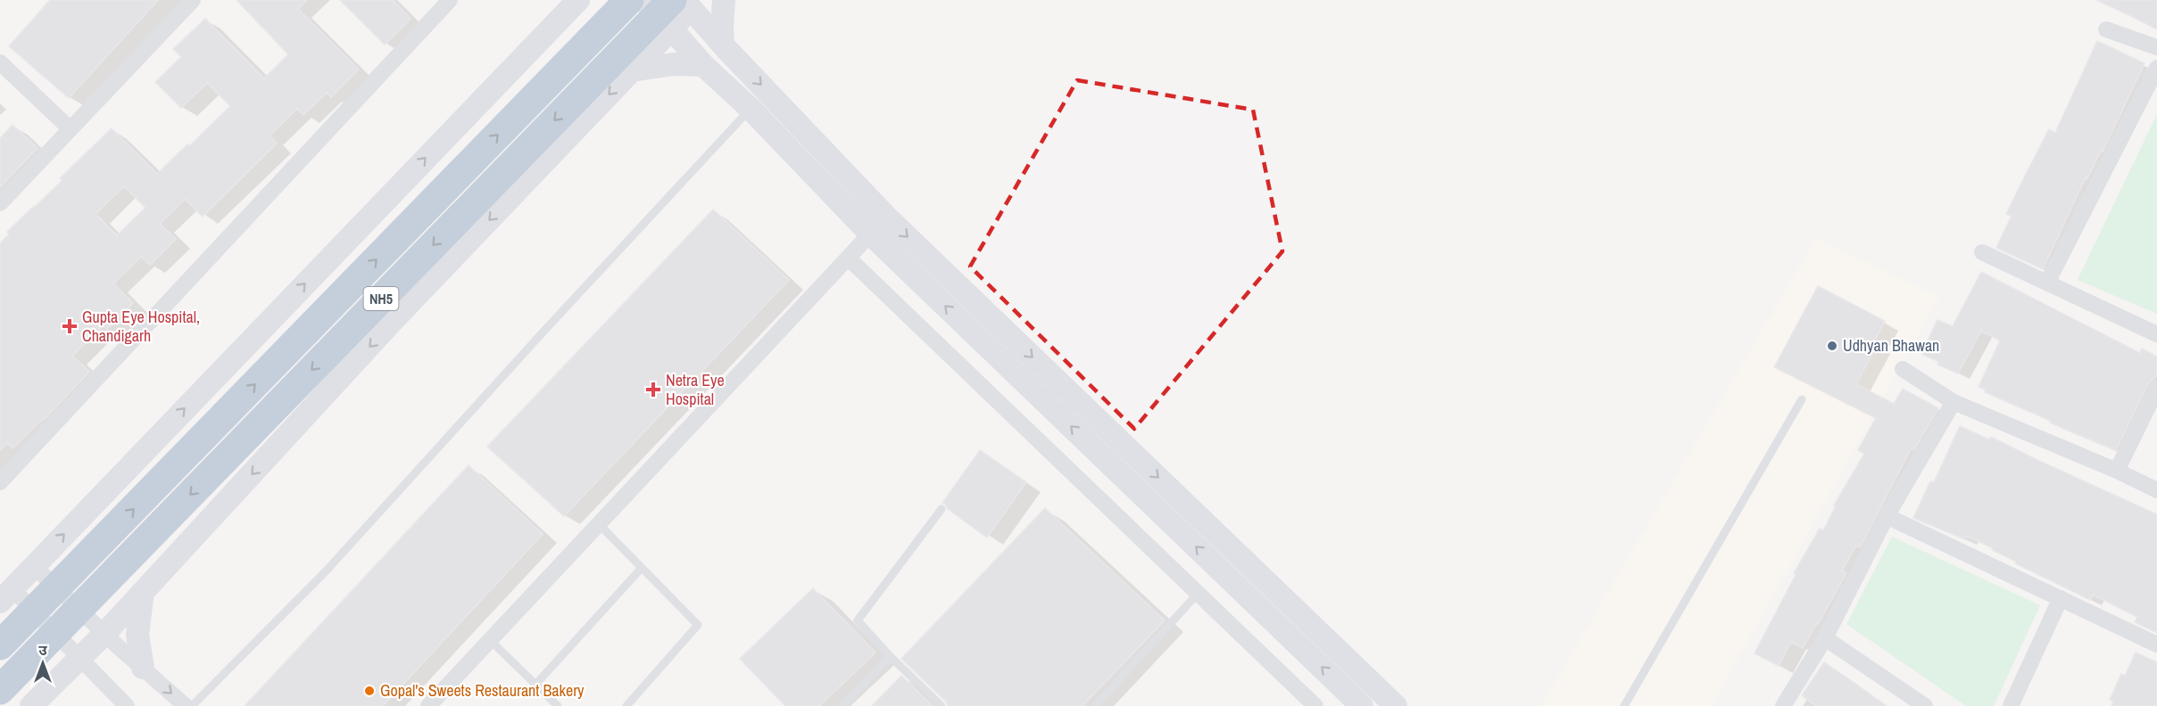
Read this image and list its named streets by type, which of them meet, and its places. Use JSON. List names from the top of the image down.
{
  "streets": {
    "highway": ["NH5"]
  },
  "places": {
    "health": ["Gupta Eye Hospital, Chandigarh", "Netra Eye Hospital"],
    "other": ["Udhyan Bhawan", "Gopal's Sweets Restaurant Bakery"]
  },
  "north": "top"
}
